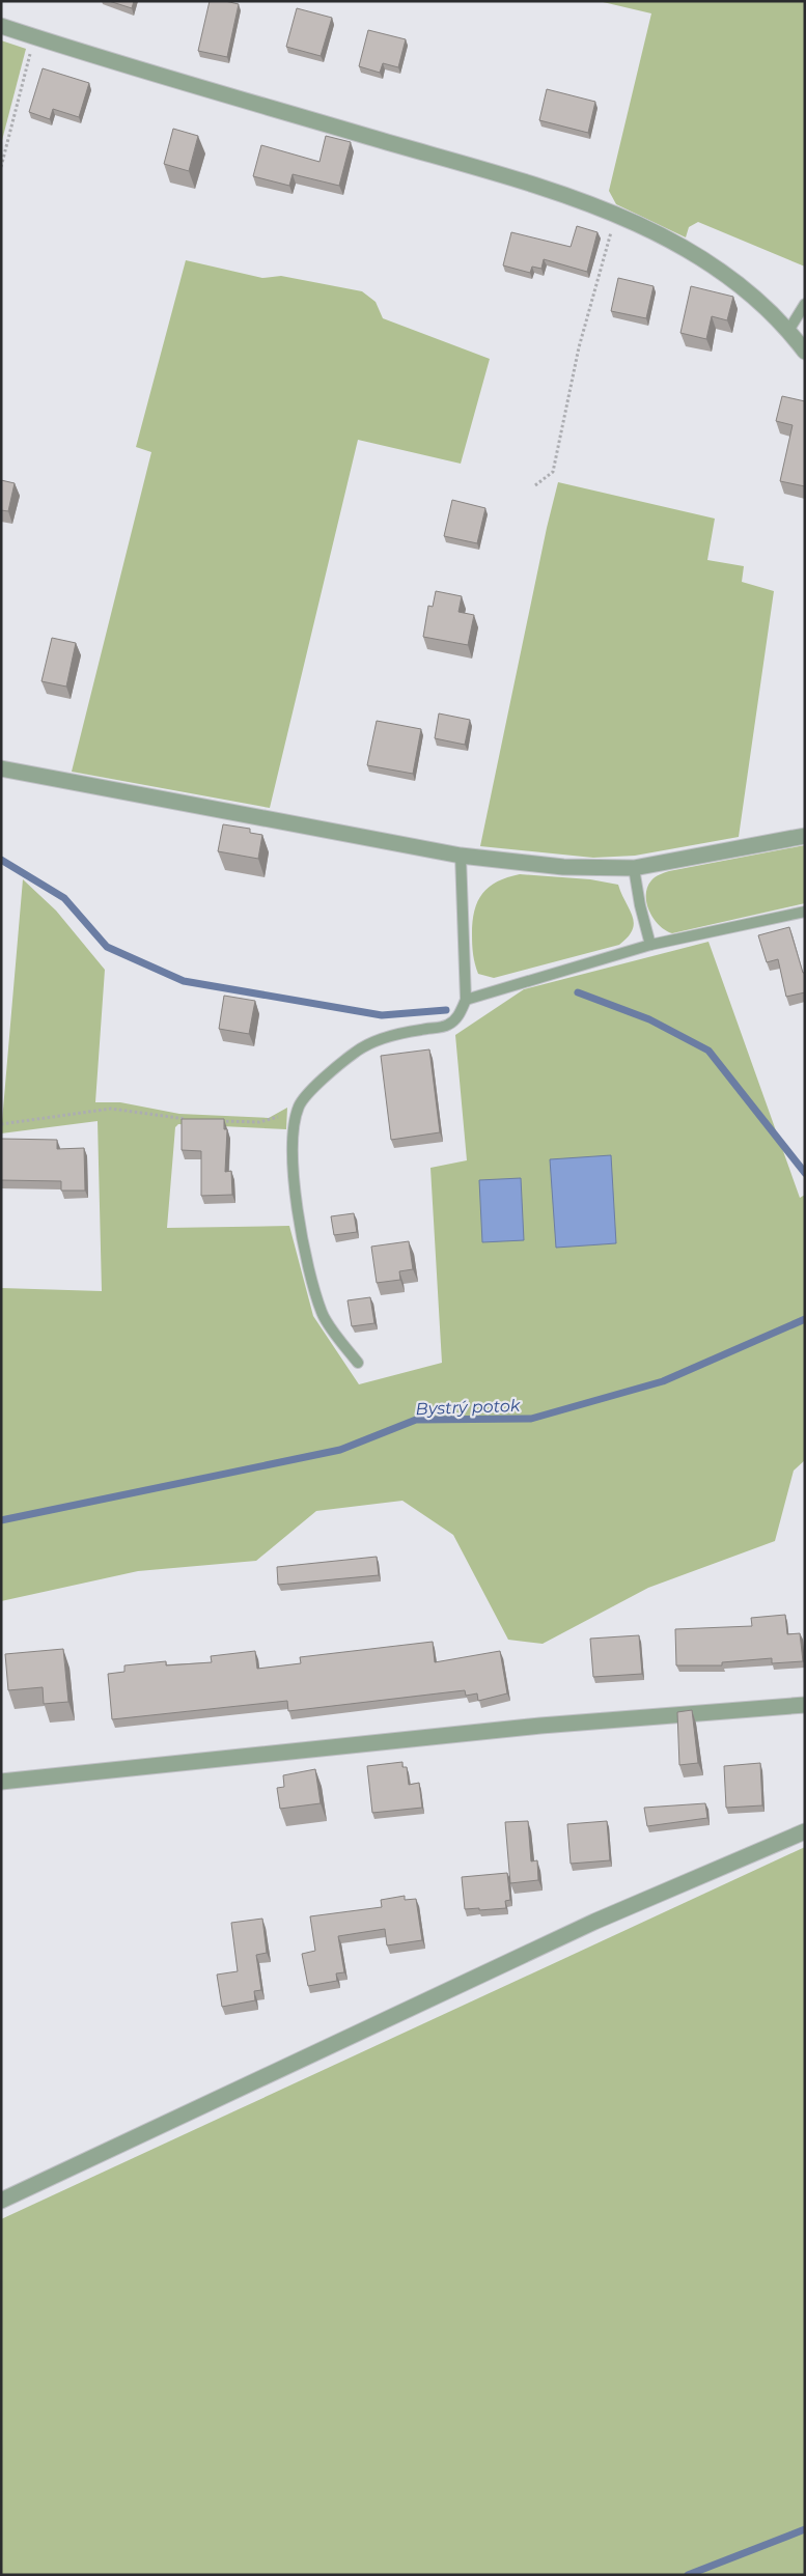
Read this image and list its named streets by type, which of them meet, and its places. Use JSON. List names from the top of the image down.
{
  "water": ["Bystrý potok"]
}
